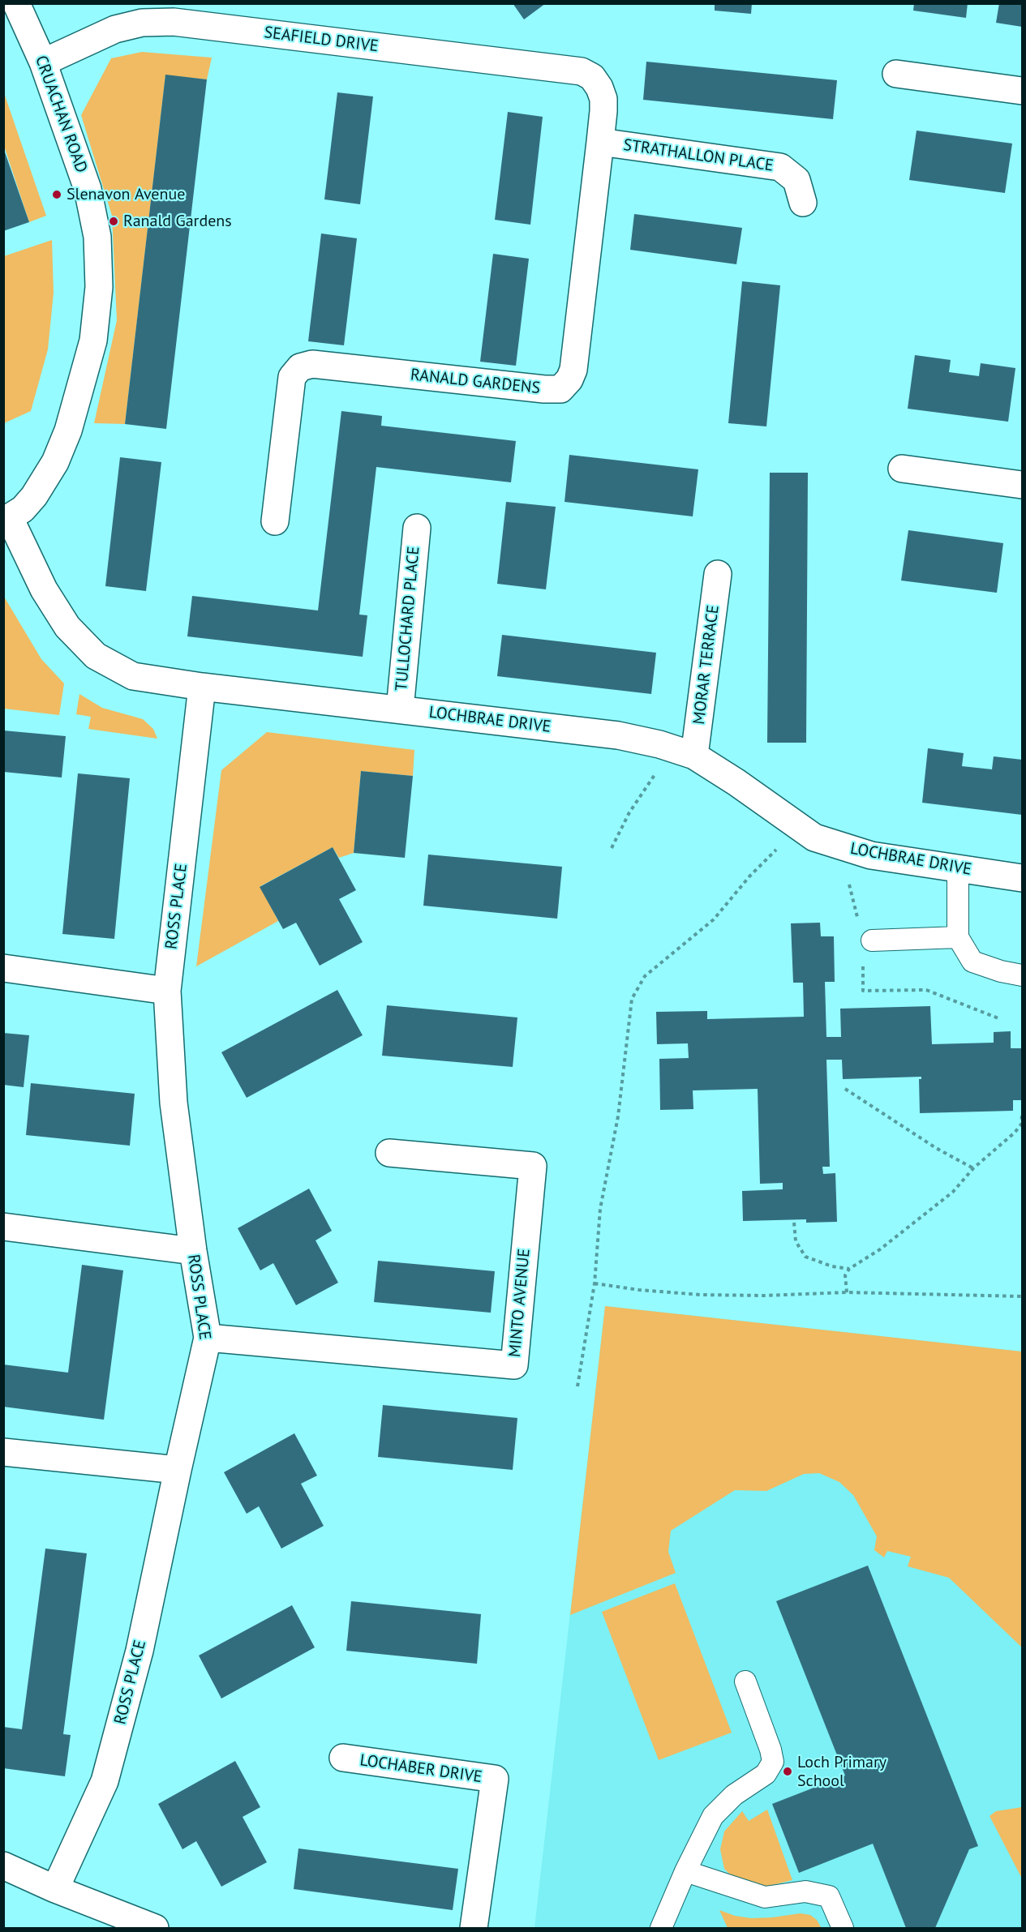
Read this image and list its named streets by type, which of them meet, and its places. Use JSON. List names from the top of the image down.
{
  "streets": {
    "street": [
      "SEAFIELD DRIVE",
      "CRUACHAN ROAD",
      "STRATHALLON PLACE",
      "RANALD GARDENS",
      "TULLOCHARD PLACE",
      "MORAR TERRACE",
      "LOCHBRAE DRIVE",
      "ROSS PLACE",
      "MINTO AVENUE",
      "LOCHABER DRIVE"
    ]
  },
  "crossings": [
    ["SEAFIELD DRIVE", "CRUACHAN ROAD"],
    ["SEAFIELD DRIVE", "RANALD GARDENS"],
    ["CRUACHAN ROAD", "LOCHBRAE DRIVE"],
    ["STRATHALLON PLACE", "RANALD GARDENS"],
    ["TULLOCHARD PLACE", "LOCHBRAE DRIVE"],
    ["MORAR TERRACE", "LOCHBRAE DRIVE"],
    ["LOCHBRAE DRIVE", "ROSS PLACE"],
    ["ROSS PLACE", "MINTO AVENUE"]
  ],
  "places": ["Slenavon Avenue", "Ranald Gardens", "Loch Primary School"]
}
